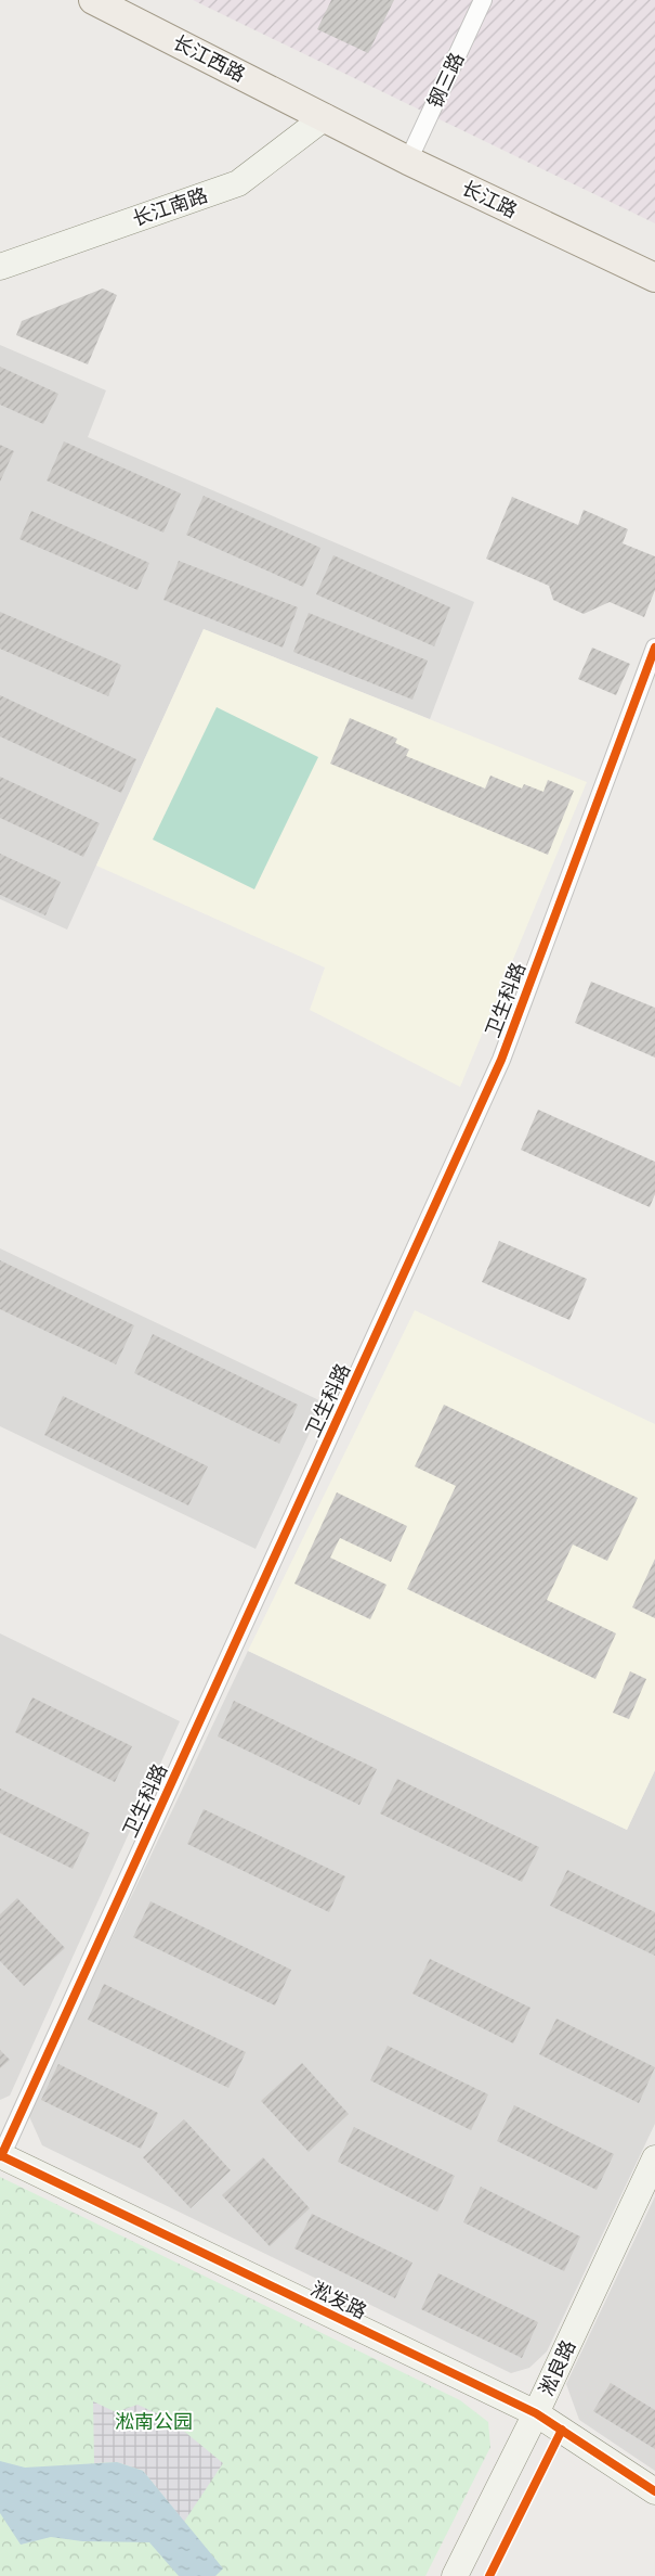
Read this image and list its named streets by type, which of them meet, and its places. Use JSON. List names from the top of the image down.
{
  "streets": {
    "main road": ["长江西路", "长江路"],
    "street": [
      "钢三路",
      "长江南路",
      "卫生科路",
      "淞发路",
      "淞良路"
    ]
  },
  "crossings": [
    ["长江西路", "长江路"],
    ["长江西路", "长江南路"],
    ["钢三路", "长江路"],
    ["长江路", "长江南路"],
    ["卫生科路", "淞发路"],
    ["淞发路", "淞良路"]
  ],
  "parks": ["淞南公园"]
}
